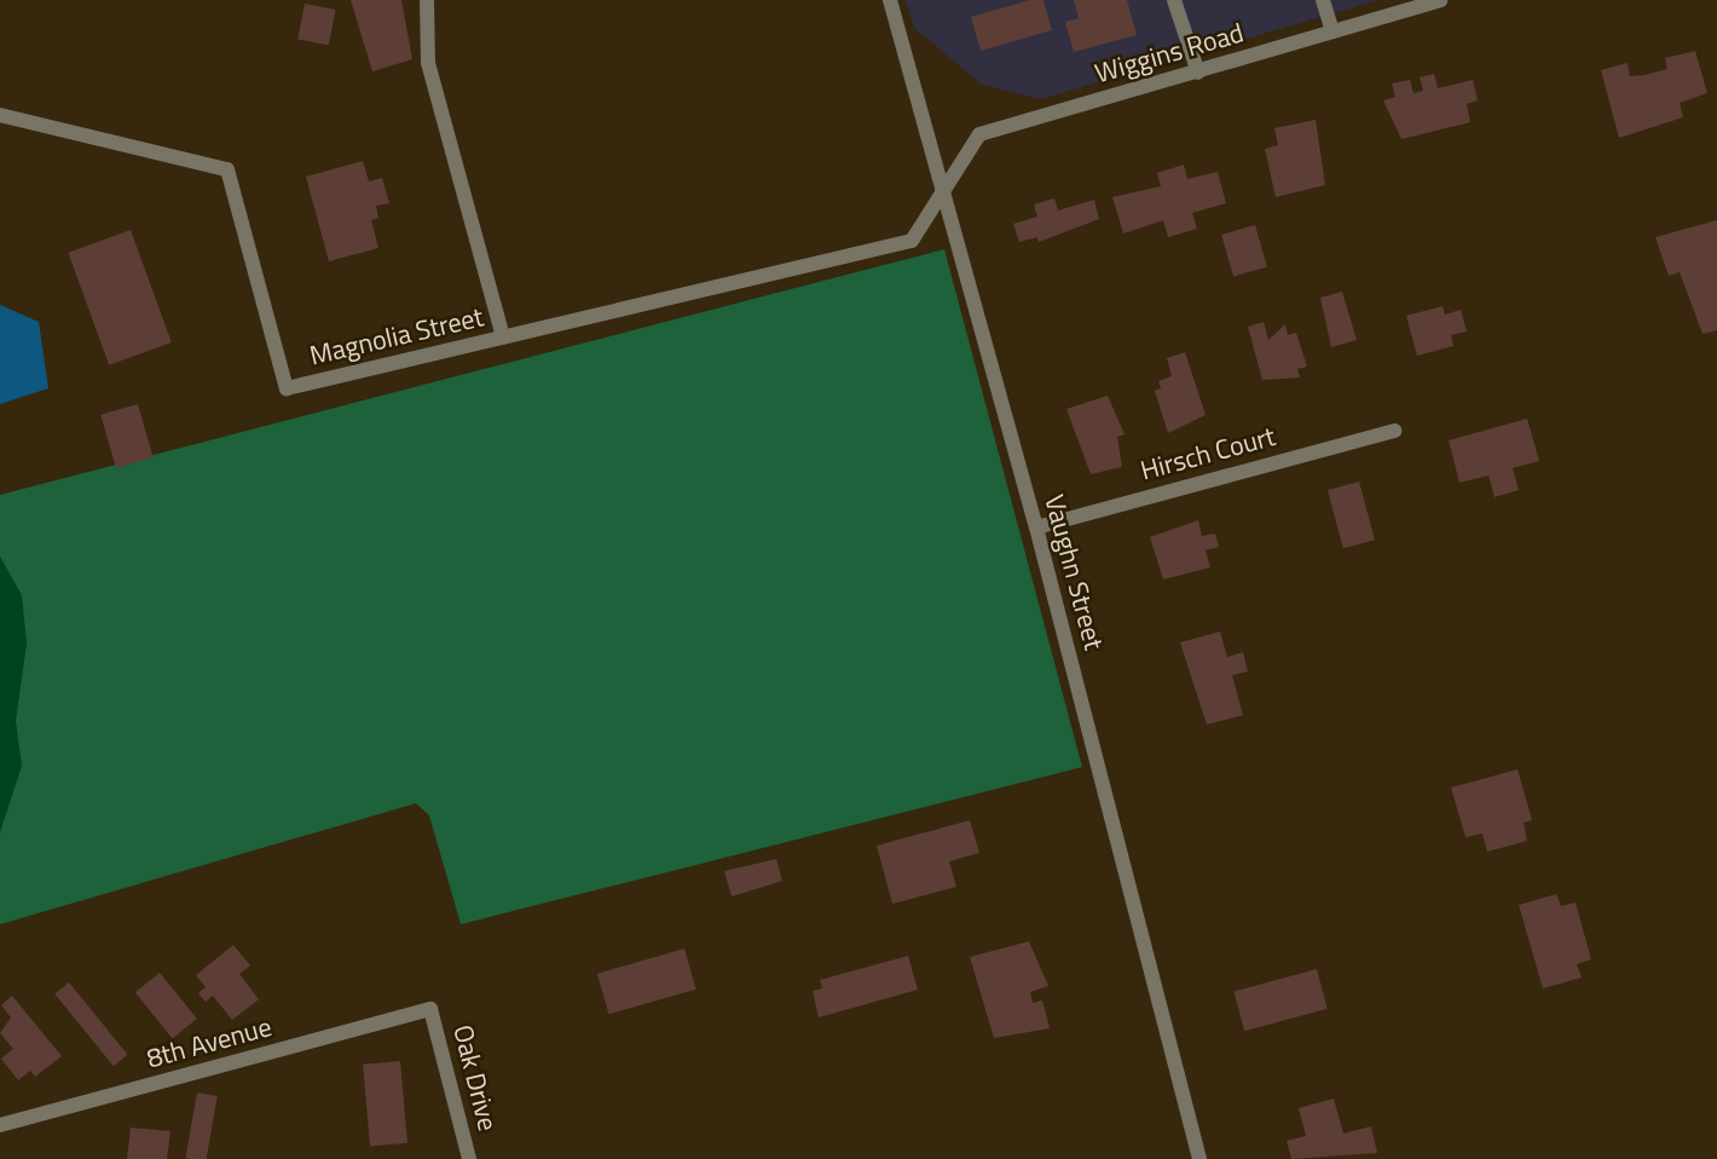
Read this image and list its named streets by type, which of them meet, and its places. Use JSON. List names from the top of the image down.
{
  "streets": {
    "street": [
      "Wiggins Road",
      "Magnolia Street",
      "Hirsch Court",
      "Vaughn Street",
      "8th Avenue",
      "Oak Drive"
    ]
  },
  "crossings": [
    ["Wiggins Road", "Magnolia Street"],
    ["Wiggins Road", "Vaughn Street"],
    ["Magnolia Street", "Vaughn Street"],
    ["Hirsch Court", "Vaughn Street"],
    ["8th Avenue", "Oak Drive"]
  ]
}
